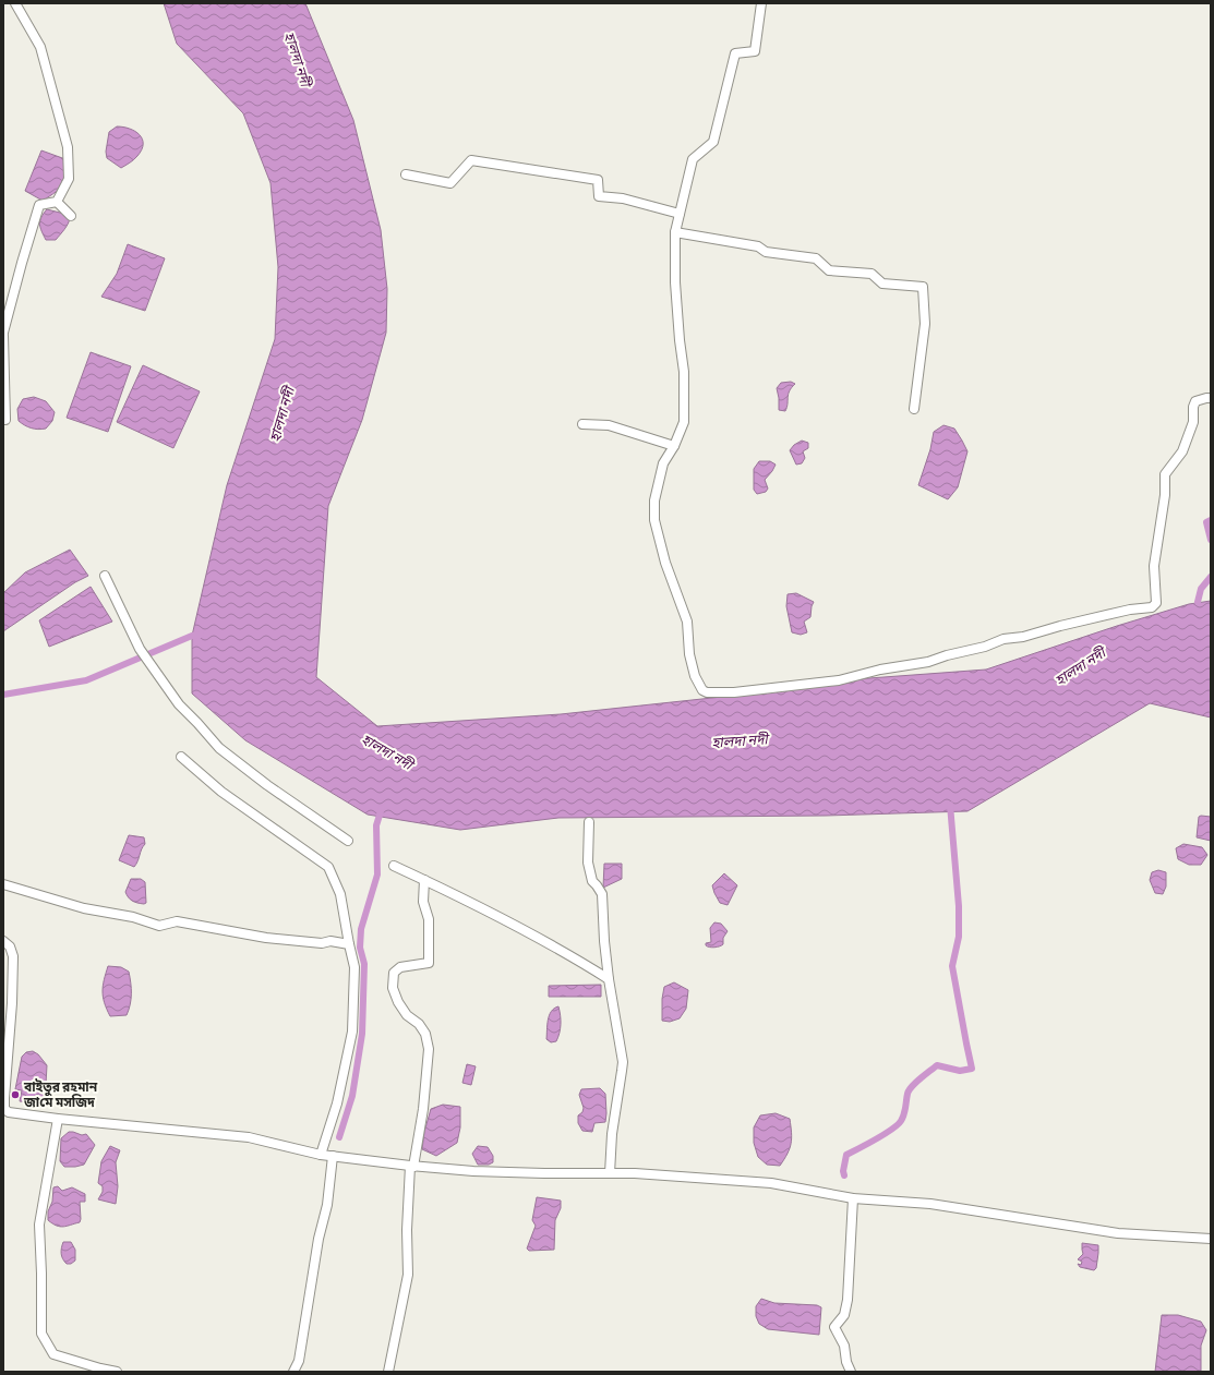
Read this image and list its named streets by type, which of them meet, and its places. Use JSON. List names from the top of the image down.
{
  "water": ["হালদা নদী"],
  "places": ["বাইতুর রহমান জা‌মে মস‌জিদ"]
}
